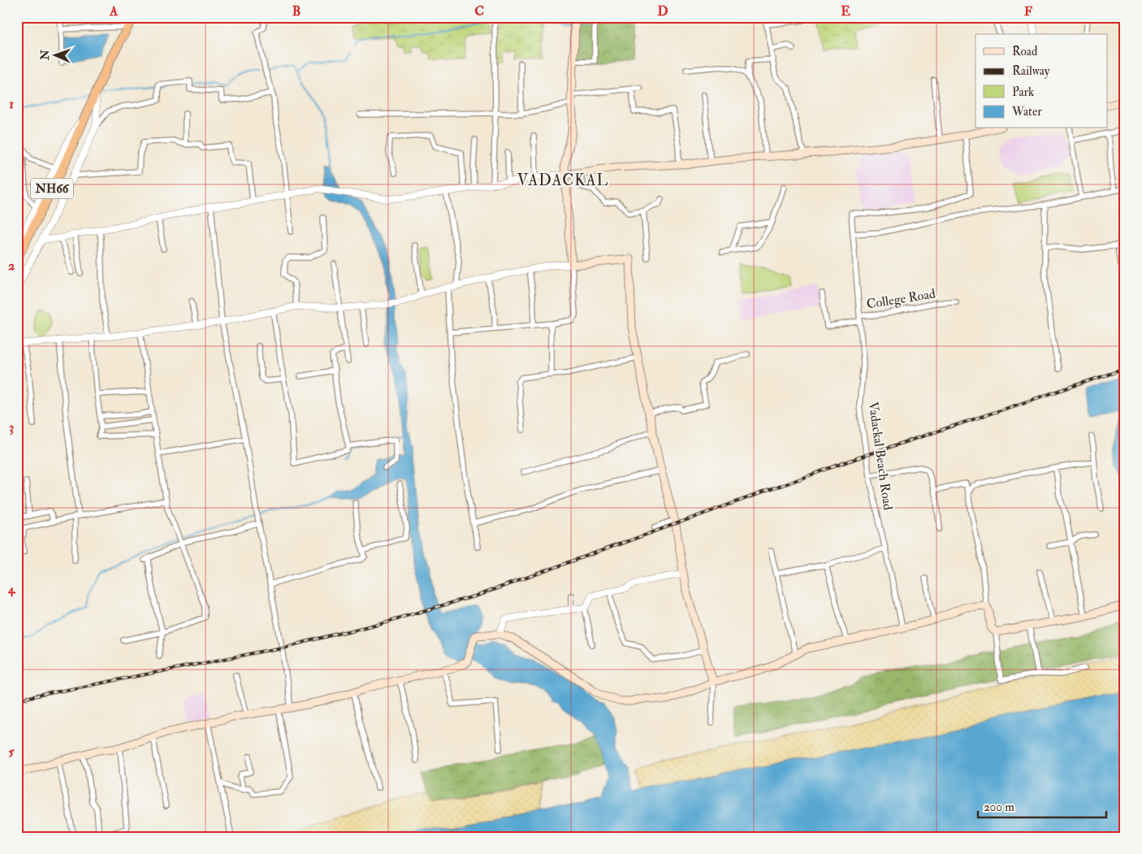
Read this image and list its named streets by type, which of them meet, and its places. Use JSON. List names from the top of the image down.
{
  "streets": {
    "highway": ["NH66"],
    "street": ["College Road", "Vadackal Beach Road"]
  },
  "crossings": [
    ["College Road", "Vadackal Beach Road"]
  ],
  "districts": ["VADACKAL"],
  "legend": [
    "Road",
    "Railway",
    "Park",
    "Water"
  ],
  "scale_bar": "200 m",
  "north": "left",
  "grid": {
    "columns": [
      "A",
      "B",
      "C",
      "D",
      "E",
      "F"
    ],
    "rows": [
      "1",
      "2",
      "3",
      "4",
      "5"
    ]
  }
}
